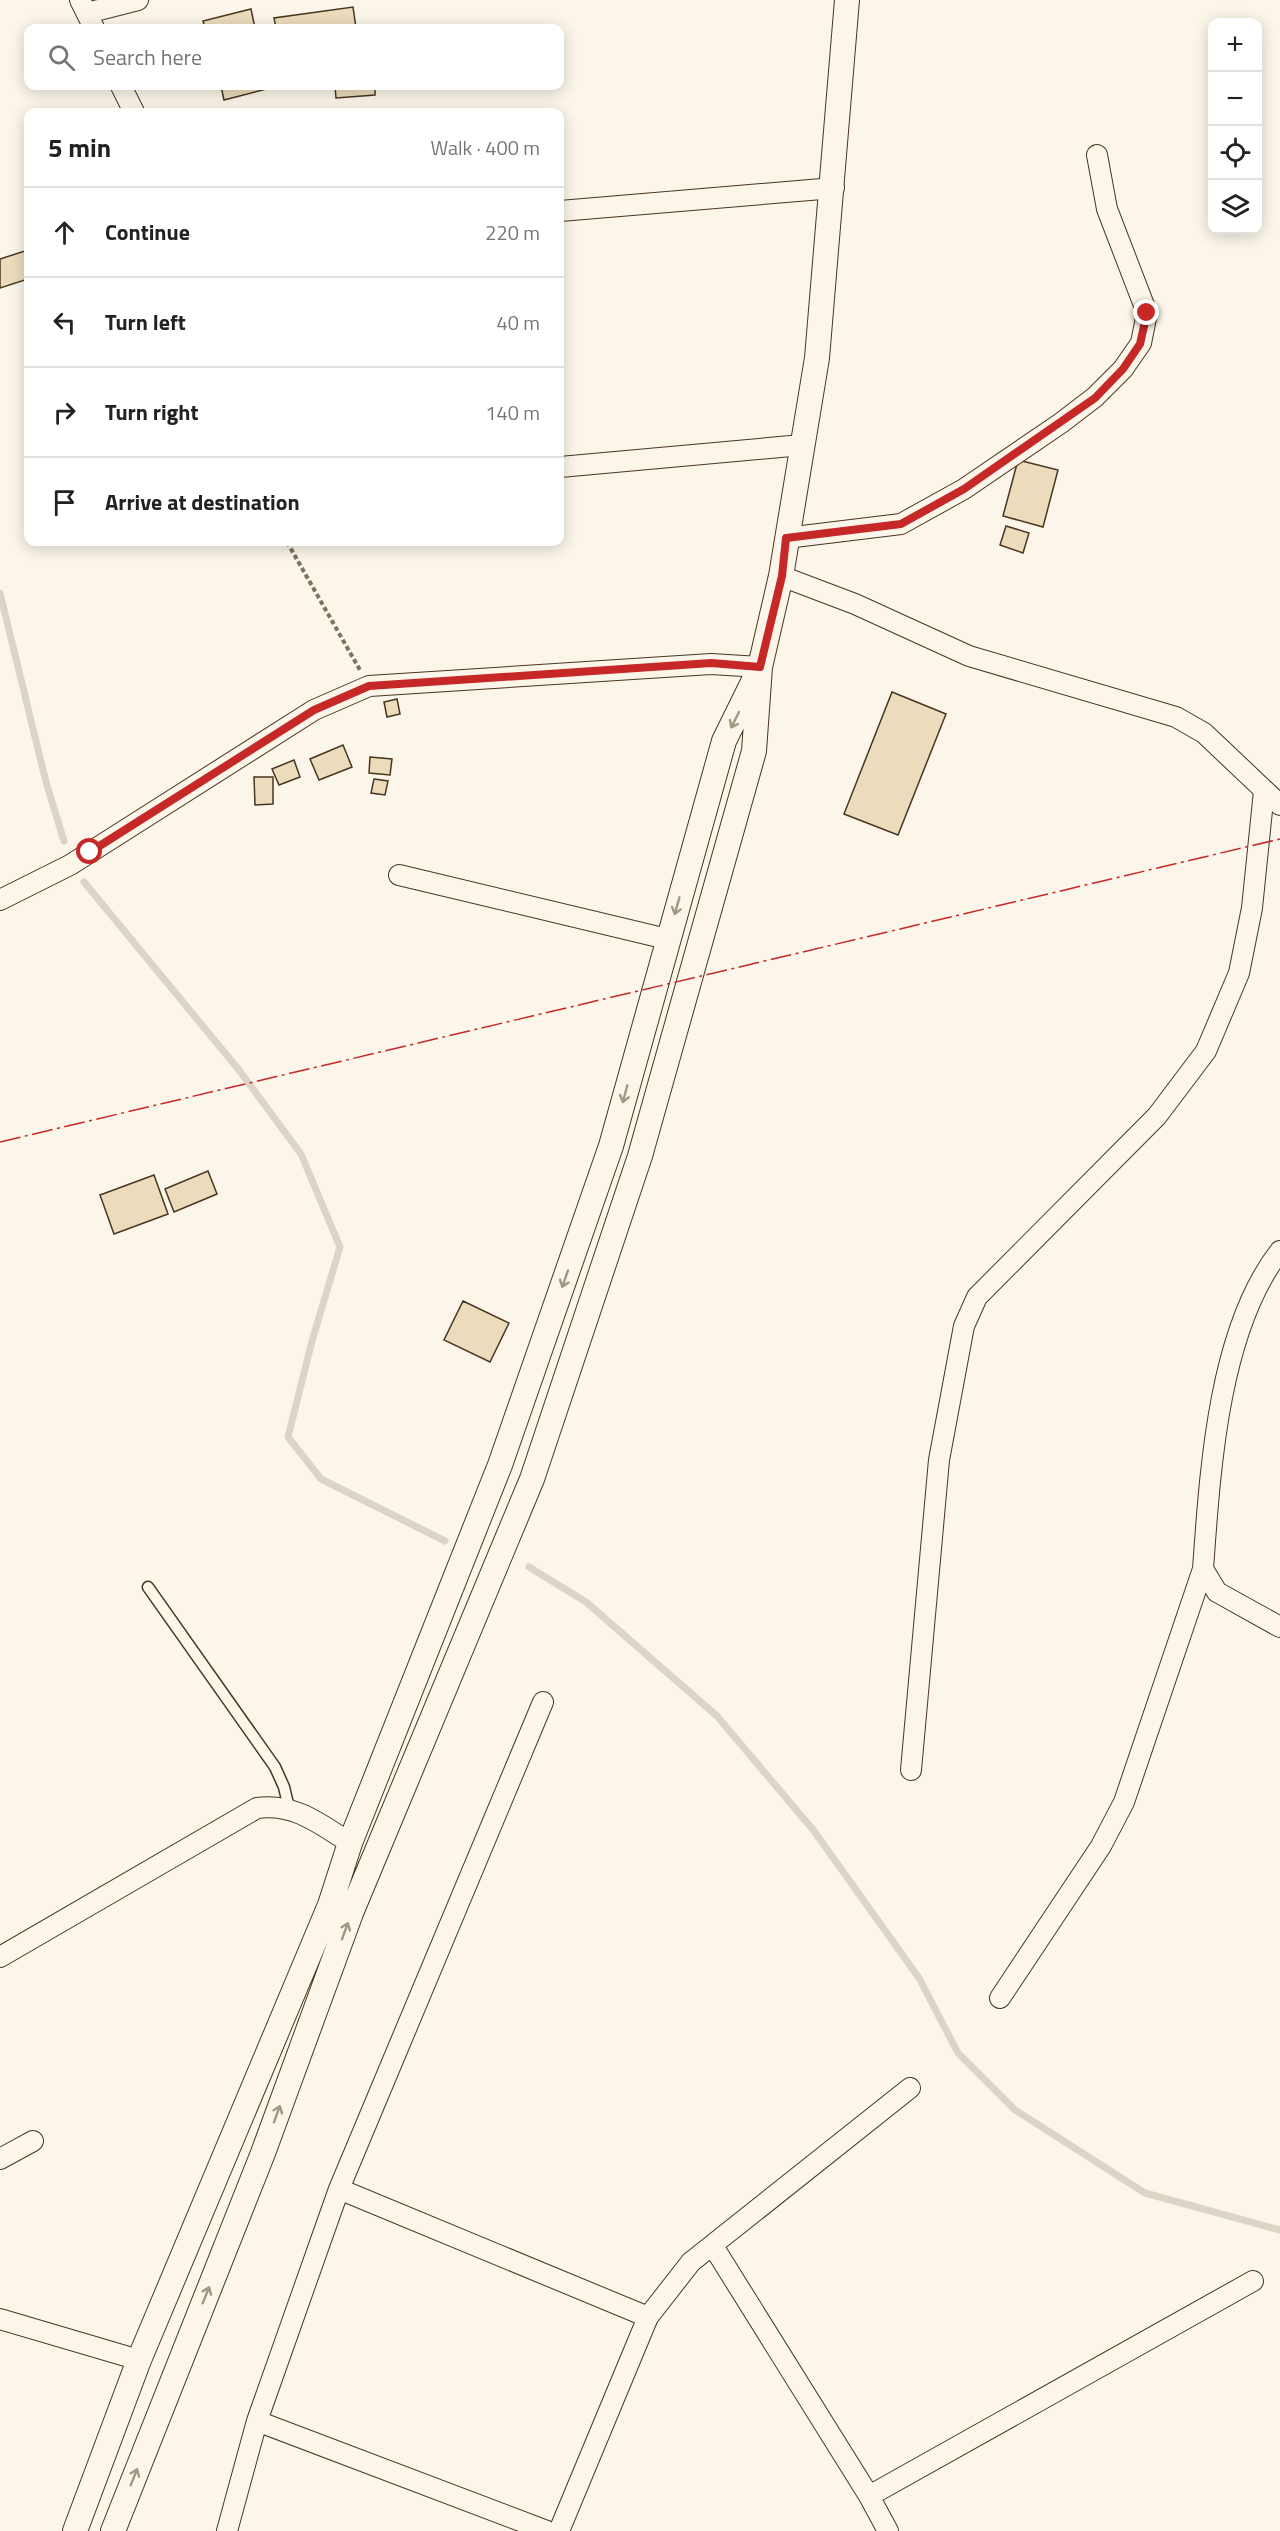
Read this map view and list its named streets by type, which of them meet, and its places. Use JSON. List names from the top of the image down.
{
  "page": {
    "map_buttons": ["+", "−"],
    "search": "Search here",
    "heading": ["5 min", "Walk · 400 m"],
    "list": [
      ["Continue", "220 m"],
      ["Turn left", "40 m"],
      ["Turn right", "140 m"],
      "Arrive at destination"
    ]
  }
}
